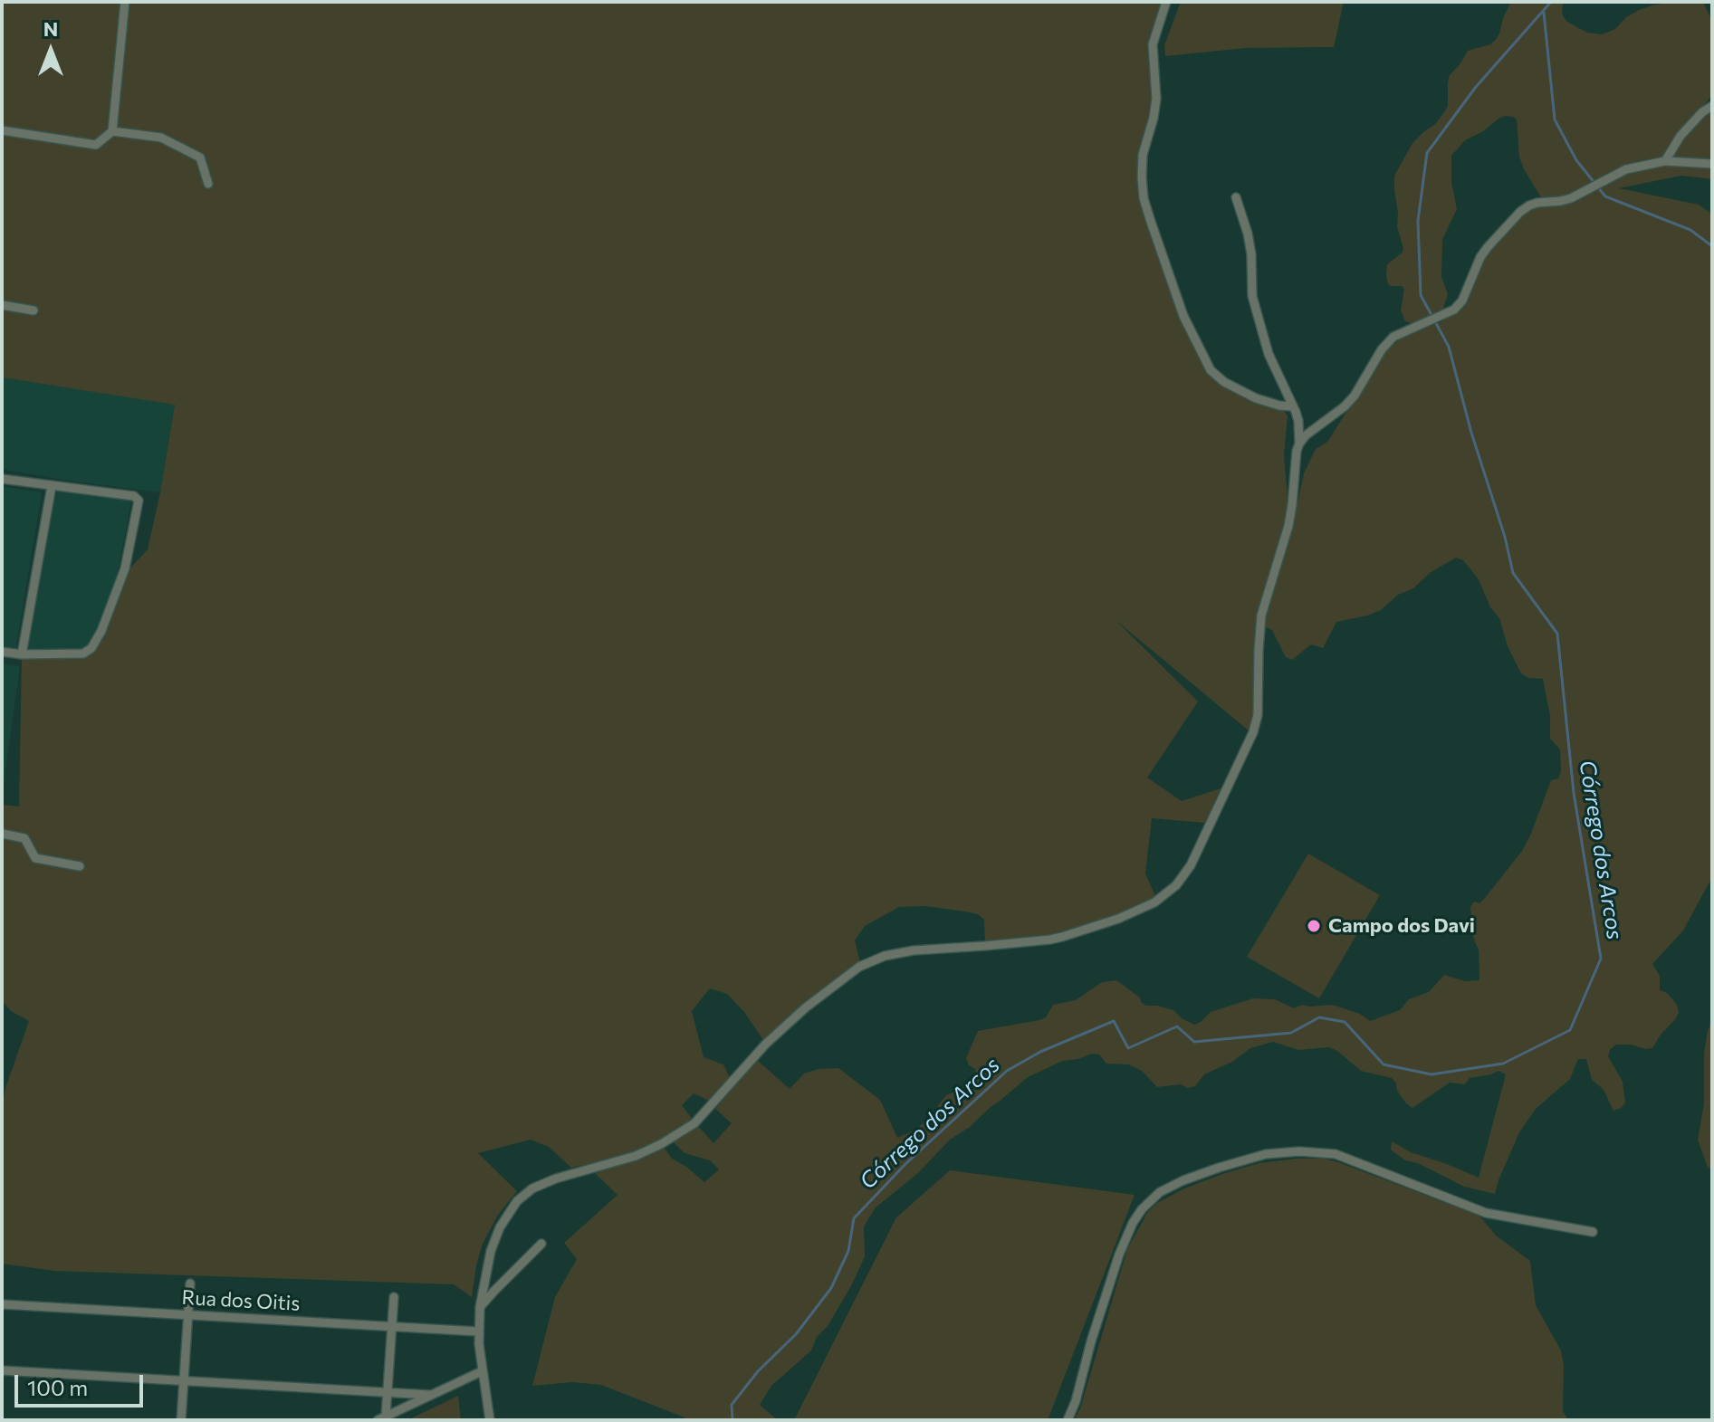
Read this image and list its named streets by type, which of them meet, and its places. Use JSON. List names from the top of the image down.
{
  "streets": {
    "street": ["Rua dos Oitis"]
  },
  "water": ["Córrego dos Arcos"],
  "places": ["Campo dos Davi"],
  "scale_bar": "100 m",
  "north": "top"
}
